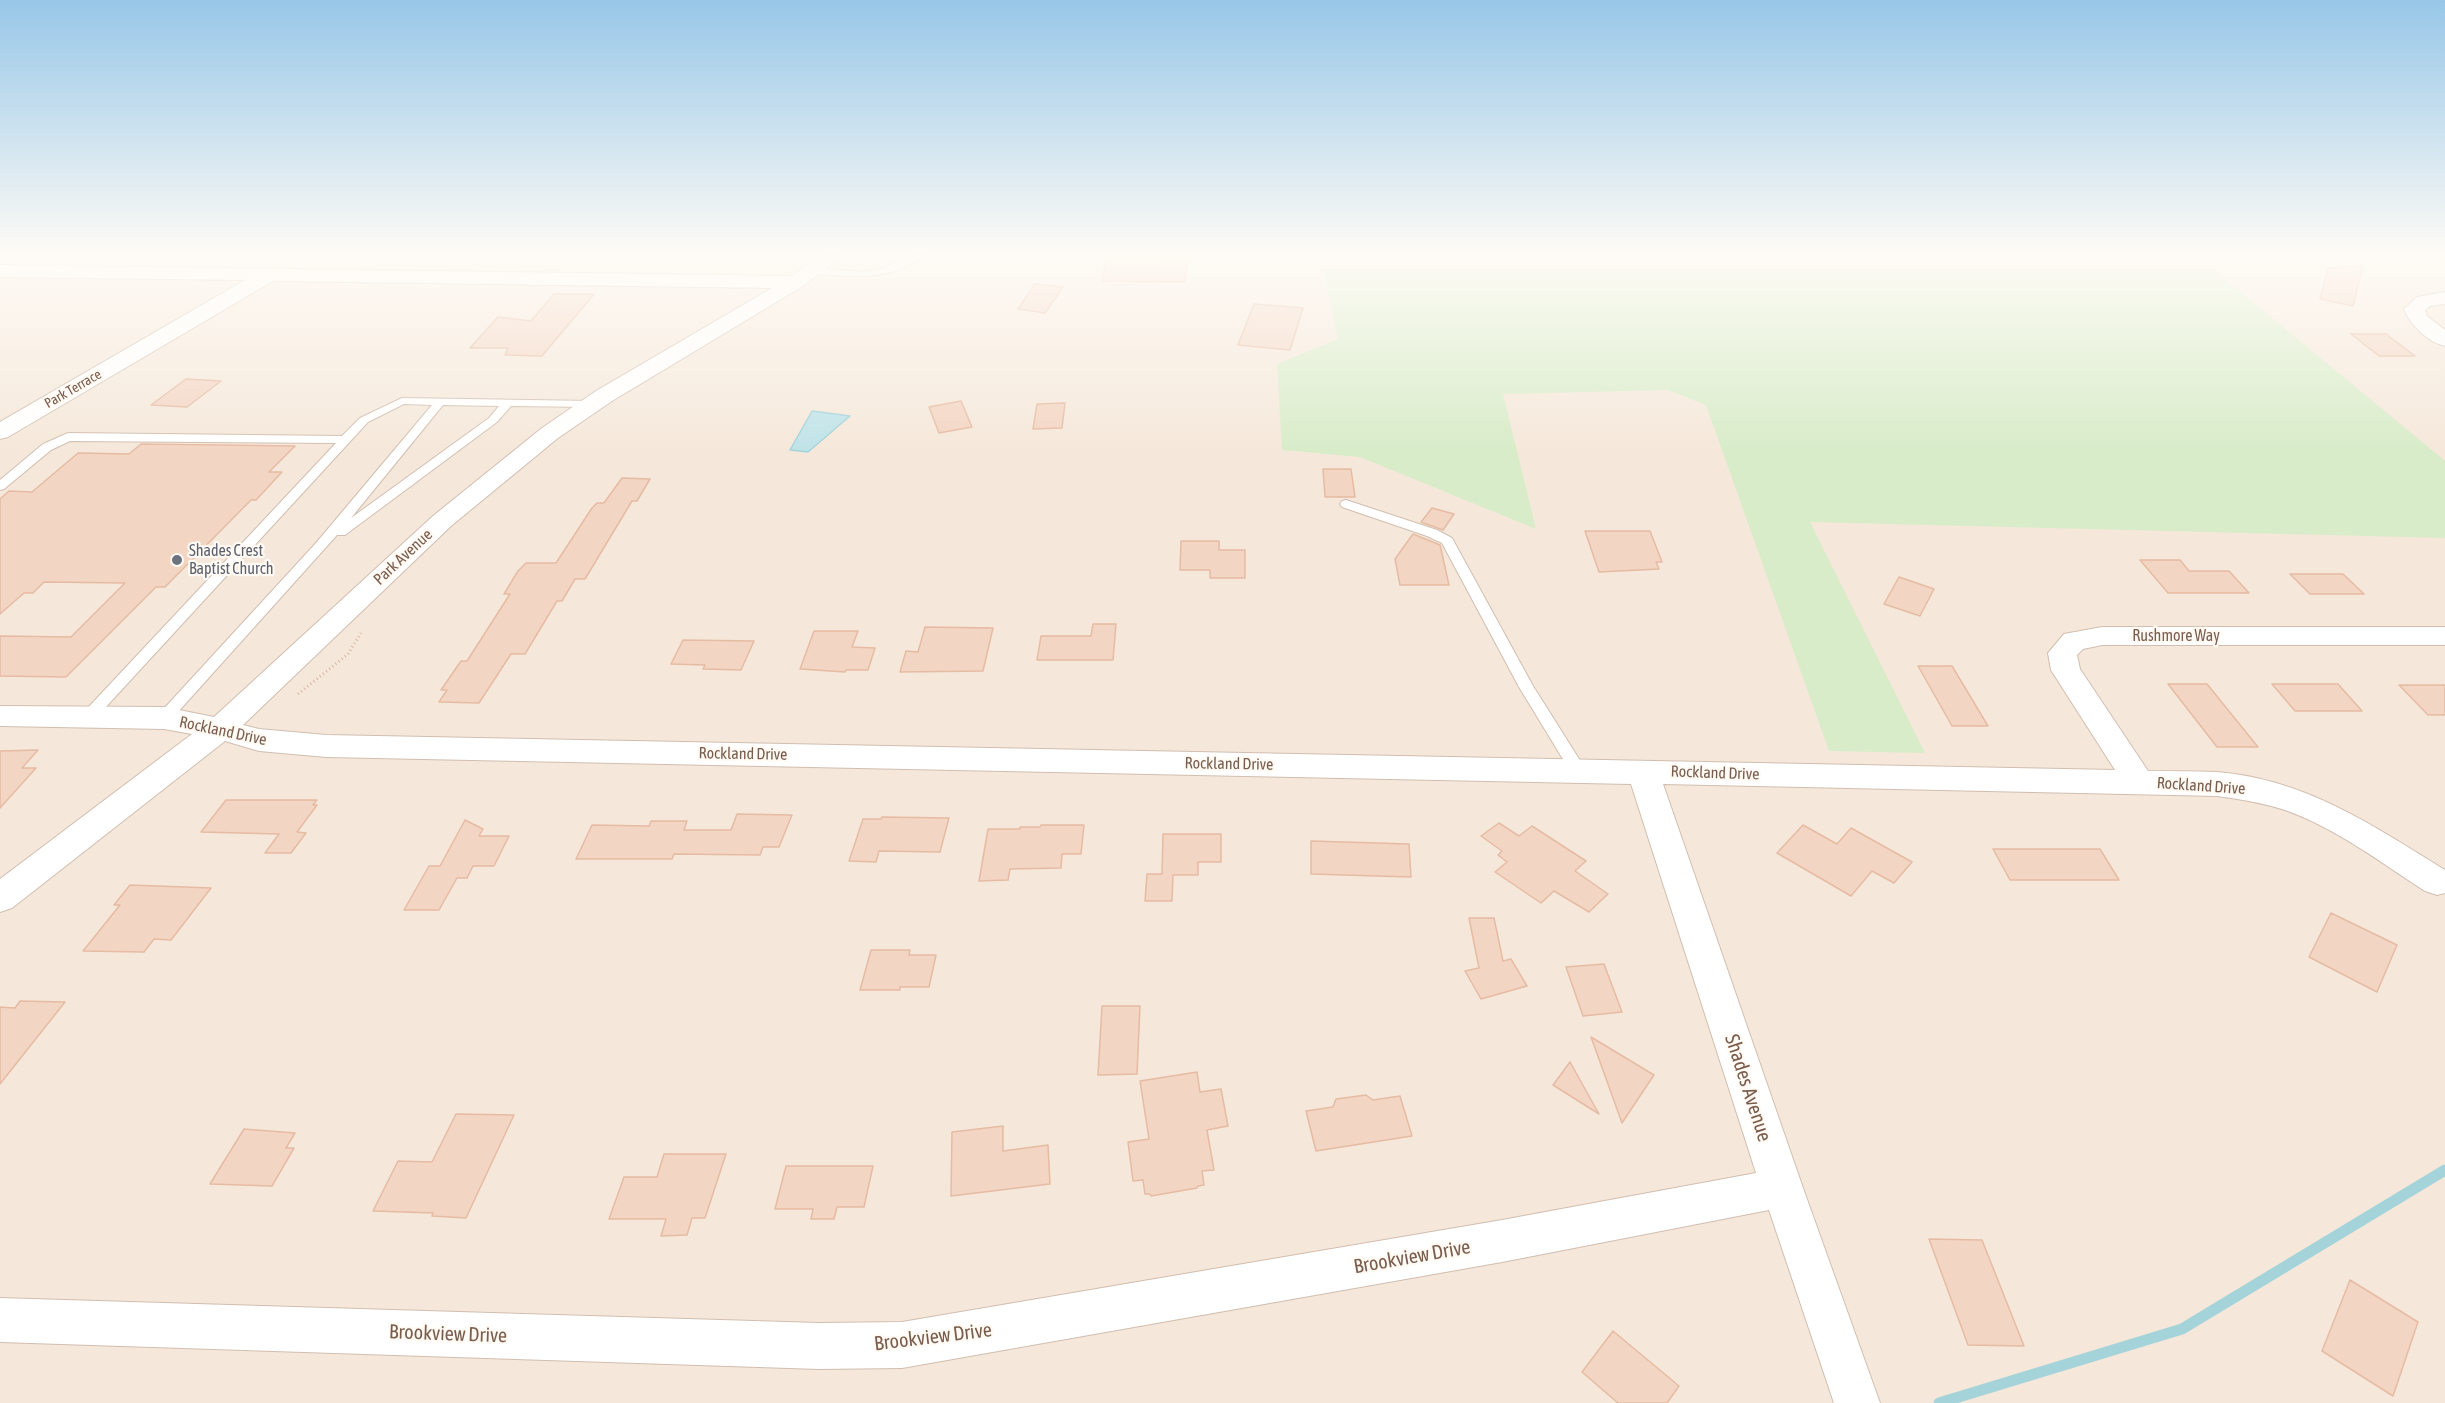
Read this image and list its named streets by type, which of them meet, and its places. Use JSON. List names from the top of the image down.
{
  "streets": {
    "street": [
      "Park Terrace",
      "Park Avenue",
      "Rushmore Way",
      "Rockland Drive",
      "Shades Avenue",
      "Brookview Drive"
    ]
  },
  "crossings": [
    ["Park Avenue", "Rockland Drive"],
    ["Rushmore Way", "Rockland Drive"],
    ["Rockland Drive", "Shades Avenue"],
    ["Shades Avenue", "Brookview Drive"]
  ],
  "places": ["Shades Crest Baptist Church"]
}
